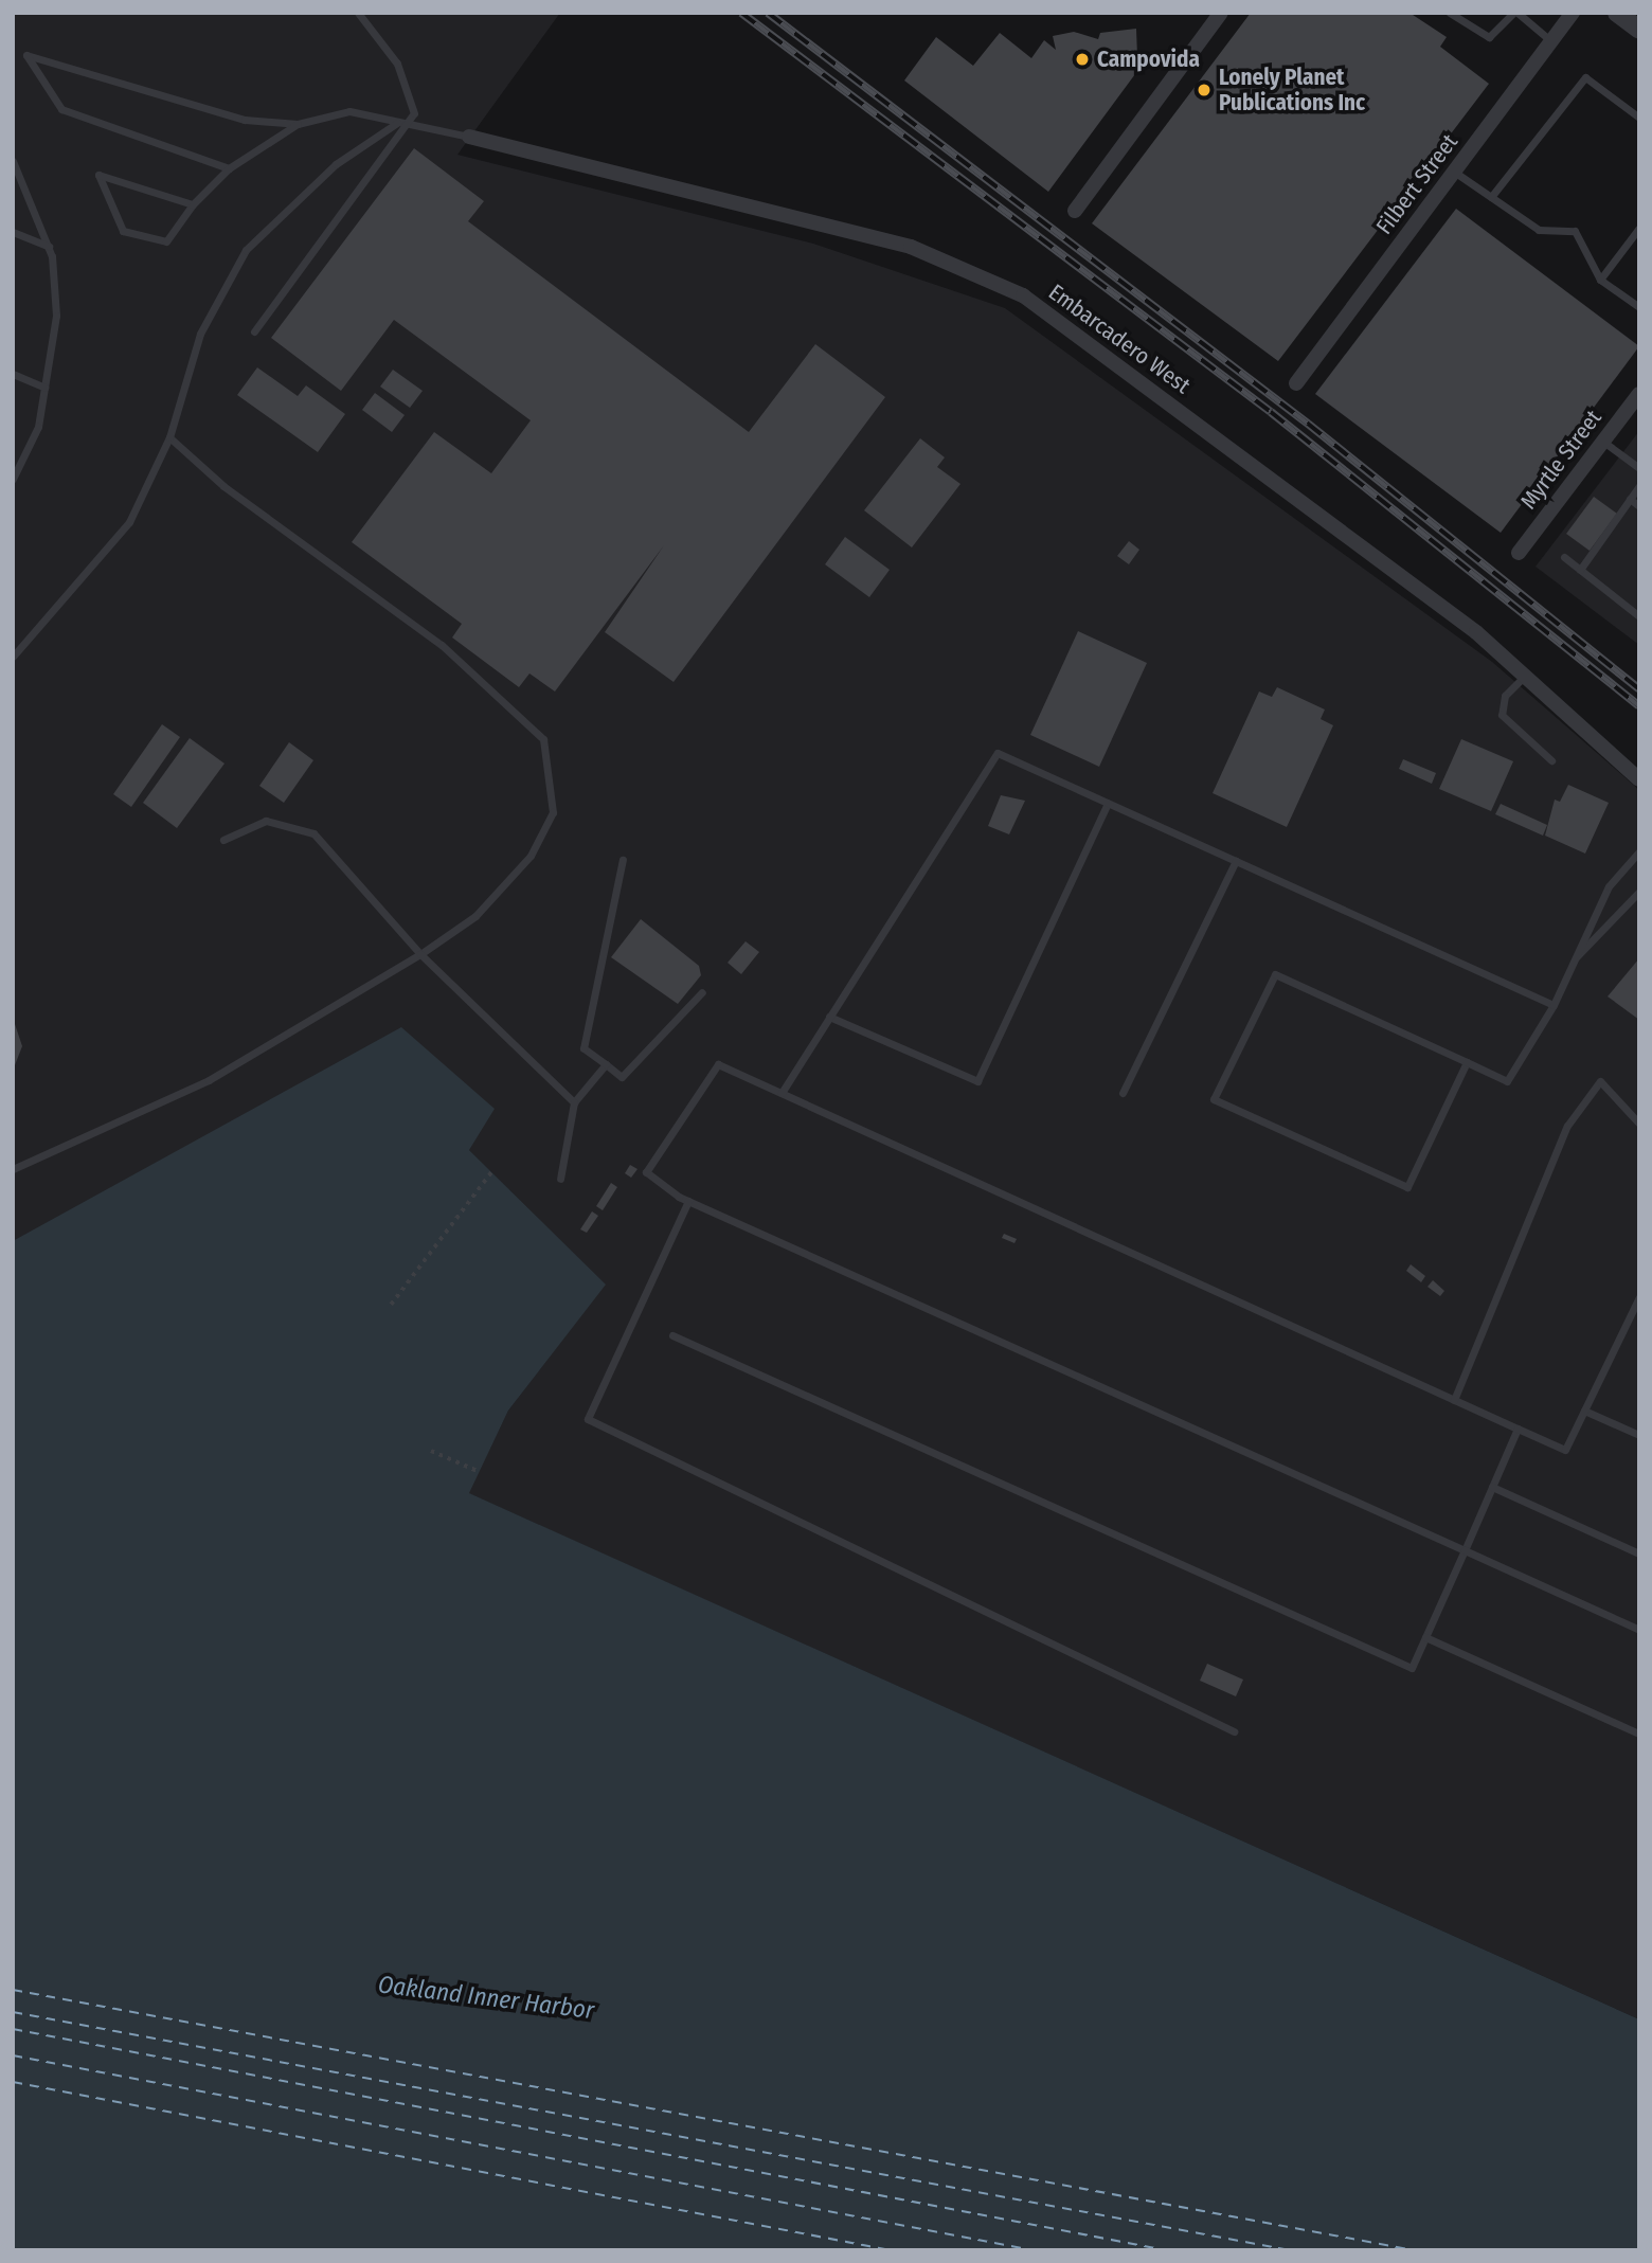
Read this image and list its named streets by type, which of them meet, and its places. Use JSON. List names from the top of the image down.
{
  "streets": {
    "street": ["Filbert Street", "Embarcadero West", "Myrtle Street"]
  },
  "water": ["Oakland Inner Harbor"],
  "places": ["Campovida", "Lonely Planet Publications Inc"]
}
